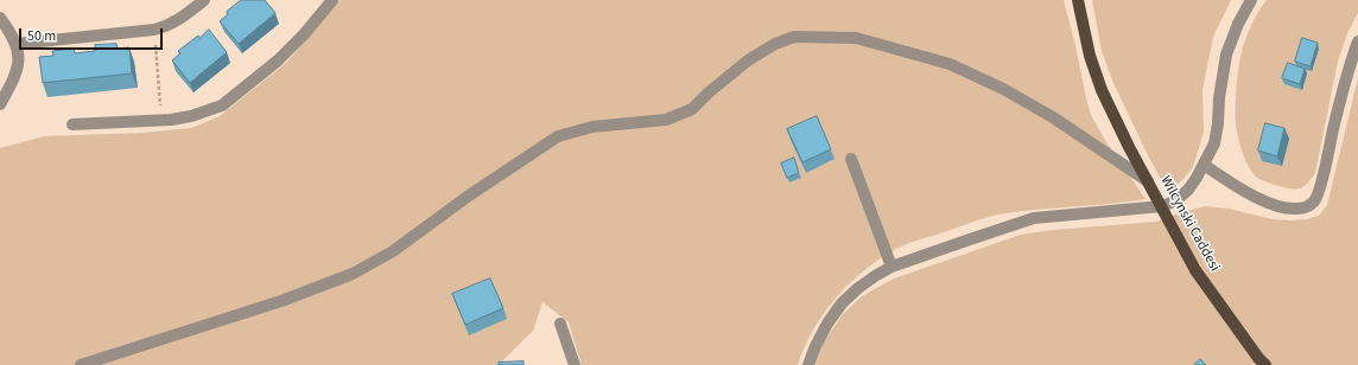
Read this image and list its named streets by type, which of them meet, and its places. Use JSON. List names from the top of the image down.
{
  "streets": {
    "main road": ["Wilcynski Caddesi"]
  },
  "scale_bar": "50 m"
}
